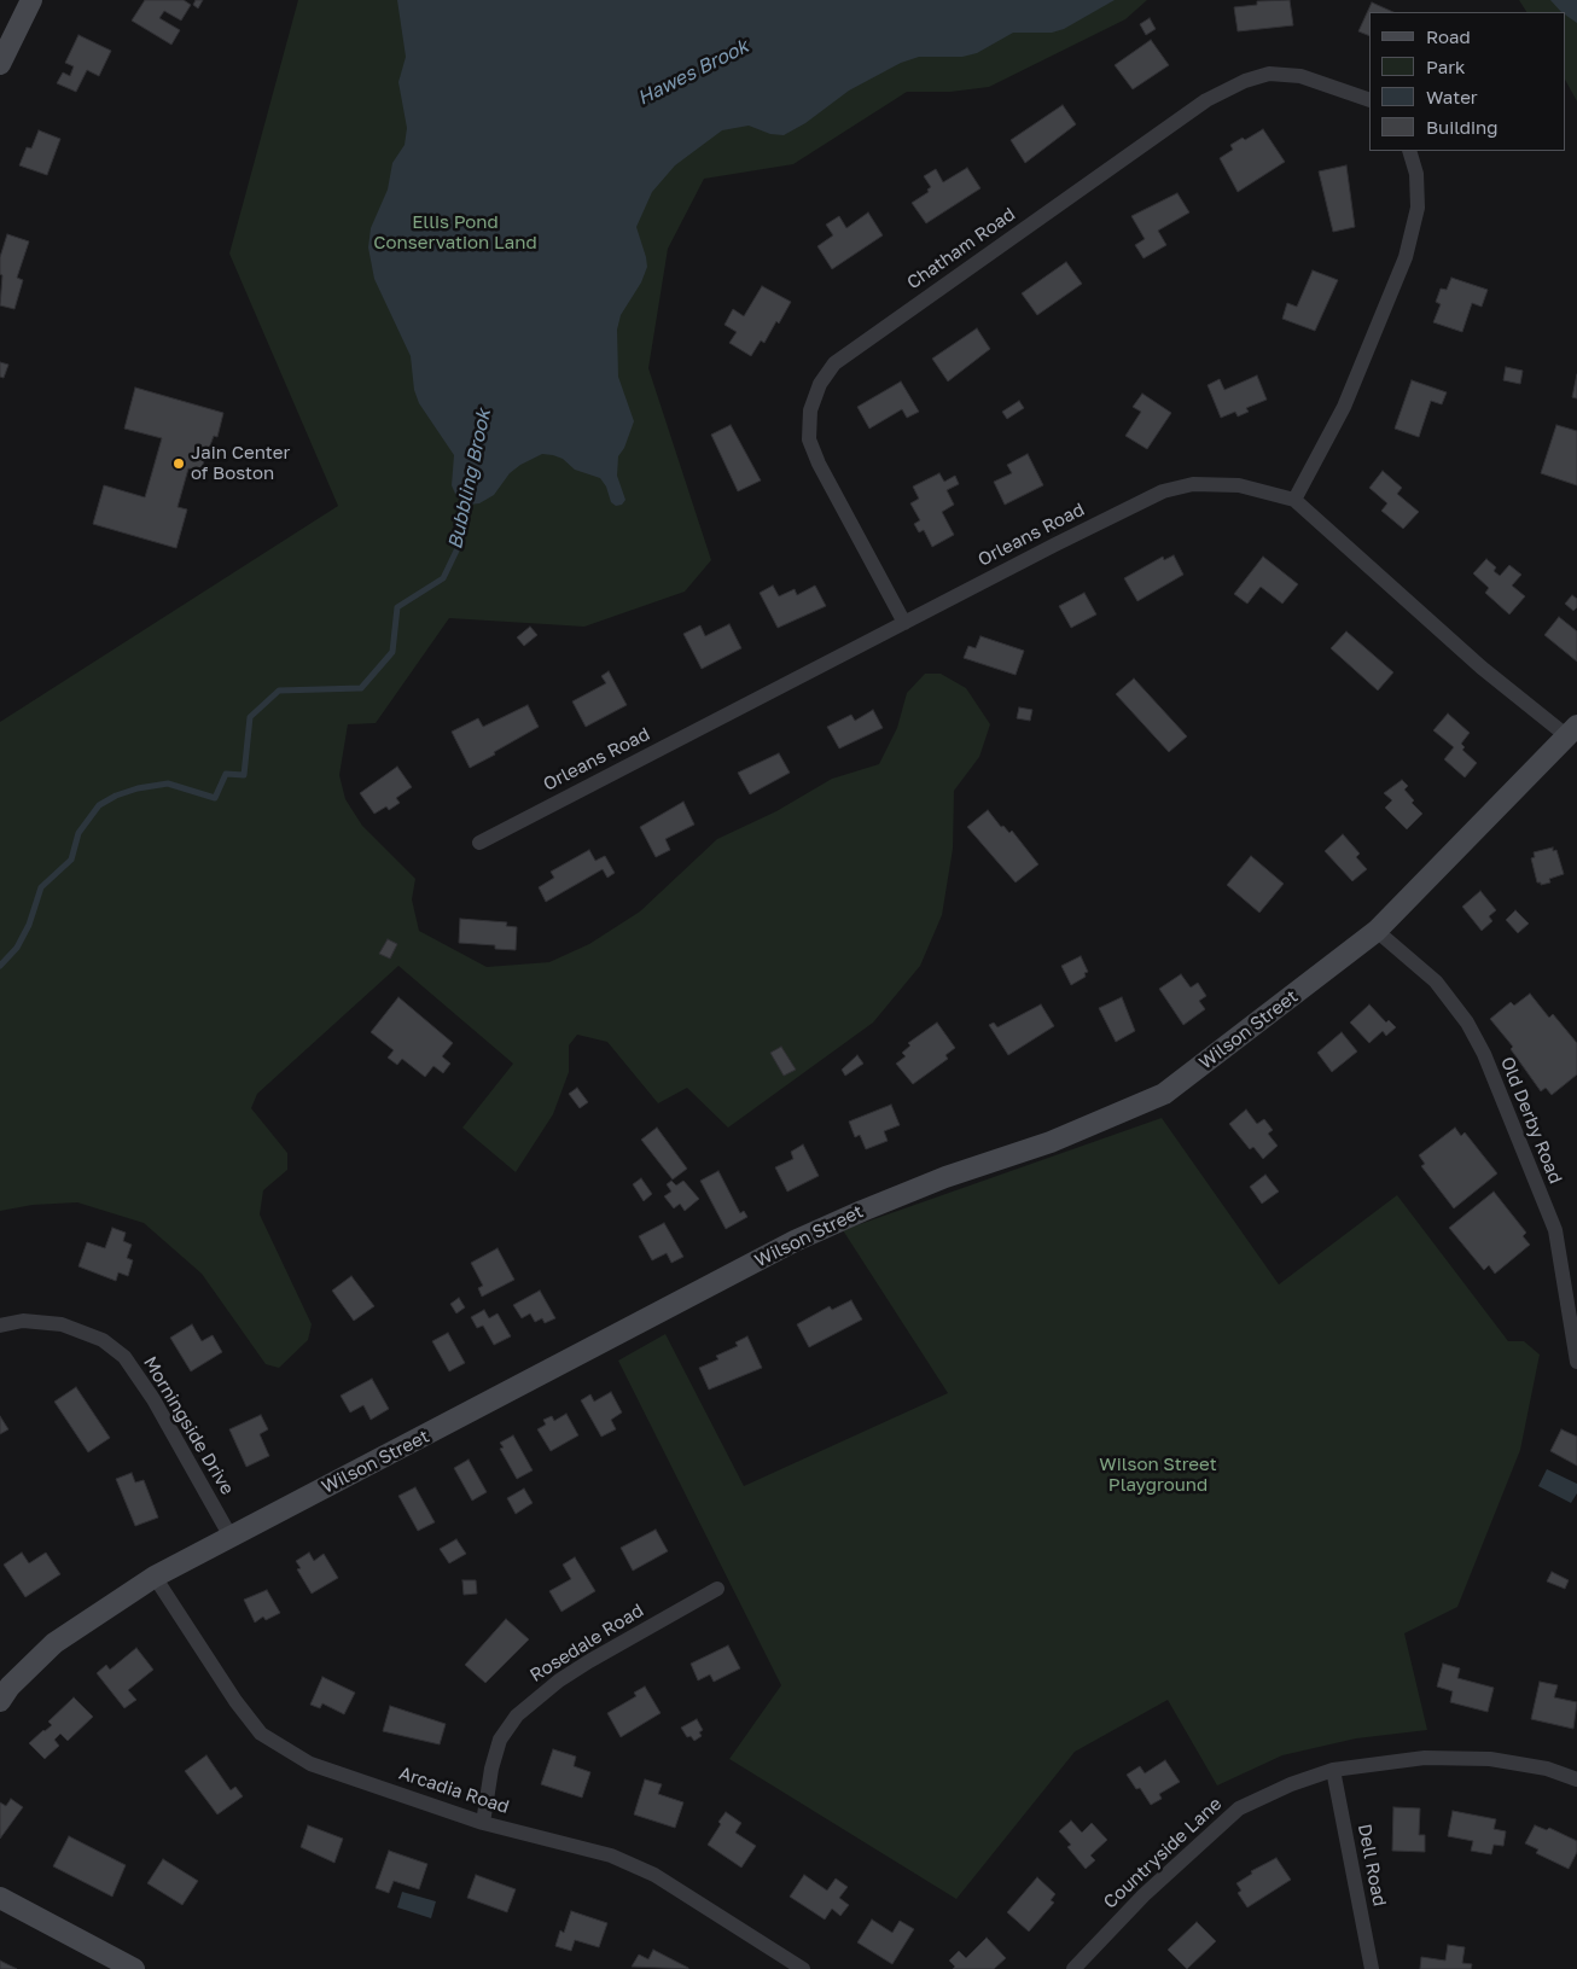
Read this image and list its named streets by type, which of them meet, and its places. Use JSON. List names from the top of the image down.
{
  "streets": {
    "street": [
      "Chatham Road",
      "Orleans Road",
      "Wilson Street",
      "Old Derby Road",
      "Morningside Drive",
      "Rosedale Road",
      "Arcadia Road",
      "Countryside Lane",
      "Dell Road"
    ]
  },
  "crossings": [
    ["Chatham Road", "Orleans Road"],
    ["Orleans Road", "Wilson Street"],
    ["Wilson Street", "Old Derby Road"],
    ["Wilson Street", "Morningside Drive"],
    ["Wilson Street", "Arcadia Road"],
    ["Rosedale Road", "Arcadia Road"],
    ["Countryside Lane", "Dell Road"]
  ],
  "water": ["Hawes Brook", "Bubbling Brook"],
  "parks": ["Ellis Pond Conservation Land", "Wilson Street Playground"],
  "places": ["Jain Center of Boston"],
  "legend": [
    "Road",
    "Park",
    "Water",
    "Building"
  ]
}
